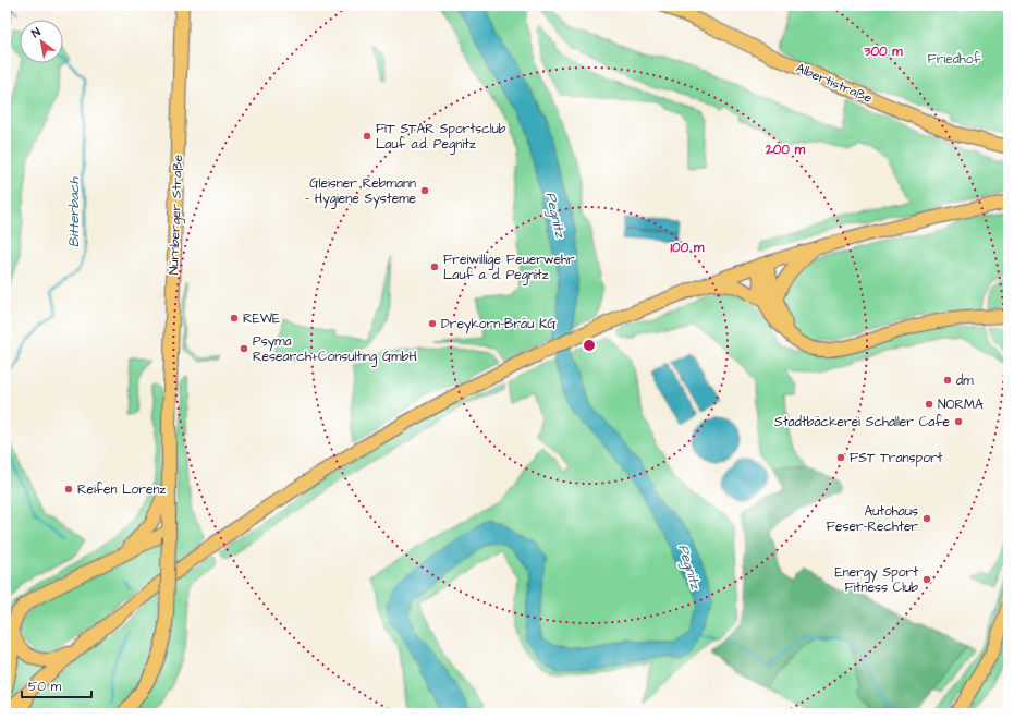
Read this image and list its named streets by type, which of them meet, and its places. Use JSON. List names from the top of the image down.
{
  "streets": {
    "main road": ["Albertistraße", "Nürnberger Straße"]
  },
  "water": ["Bitterbach", "Pegnitz"],
  "parks": ["Friedhof"],
  "places": [
    "FIT STAR Sportsclub Lauf a.d. Pegnitz",
    "Gleisner Rebmann - Hygiene Systeme",
    "Freiwillige Feuerwehr Lauf a. d. Pegnitz",
    "REWE",
    "Dreykorn-Bräu KG",
    "Psyma Research+Consulting GmbH",
    "dm",
    "NORMA",
    "Stadtbäckerei Schaller Cafe",
    "FST Transport",
    "Reifen Lorenz",
    "Autohaus Feser-Rechter",
    "Energy Sport Fitness Club"
  ],
  "scale_bar": "50 m",
  "north": "top left",
  "rings": ["300 m", "200 m", "100 m"]
}
